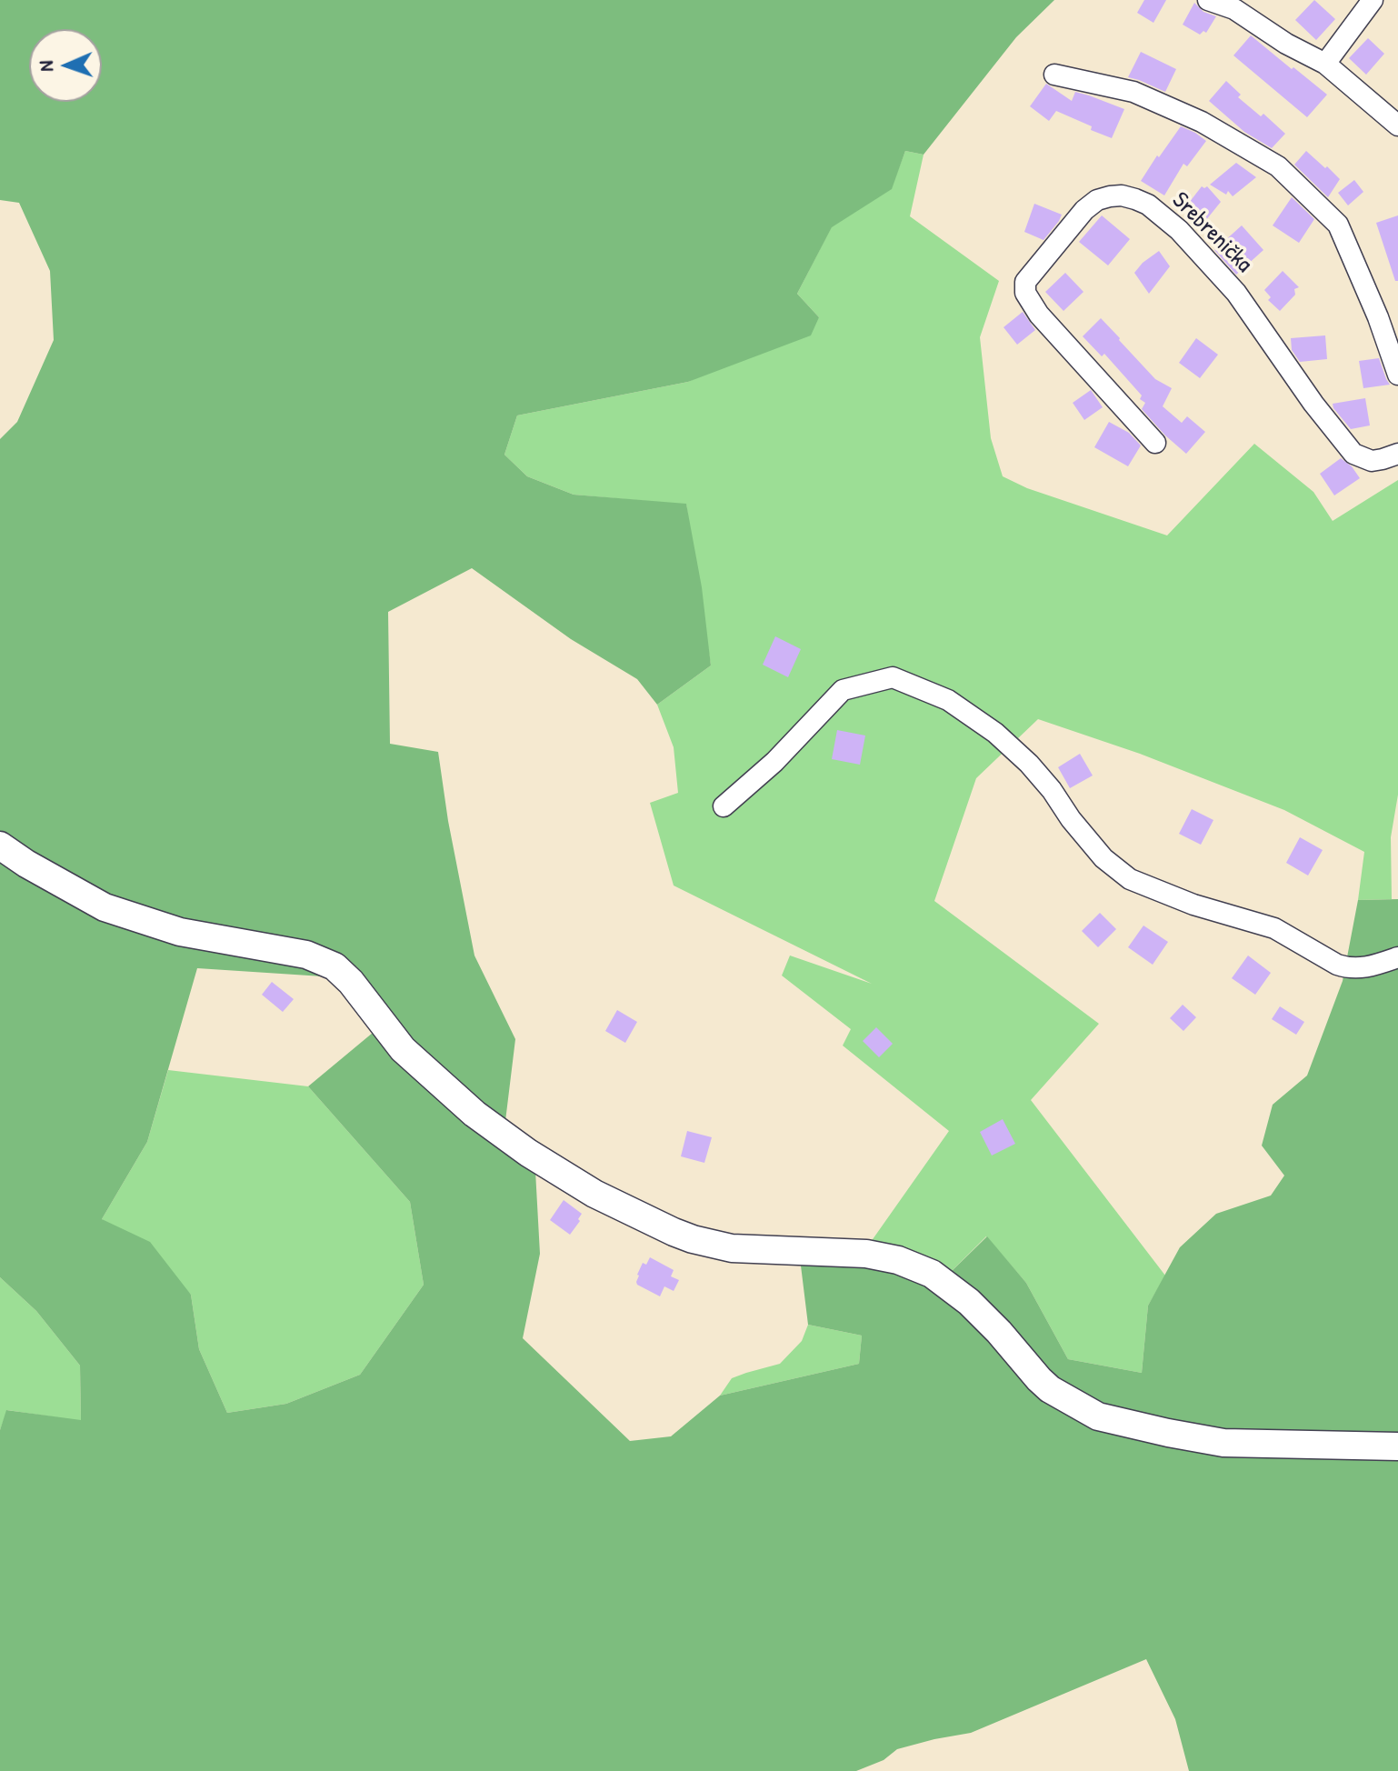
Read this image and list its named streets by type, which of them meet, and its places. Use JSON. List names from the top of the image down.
{
  "streets": {
    "street": ["Srebrenička"]
  },
  "north": "left"
}
